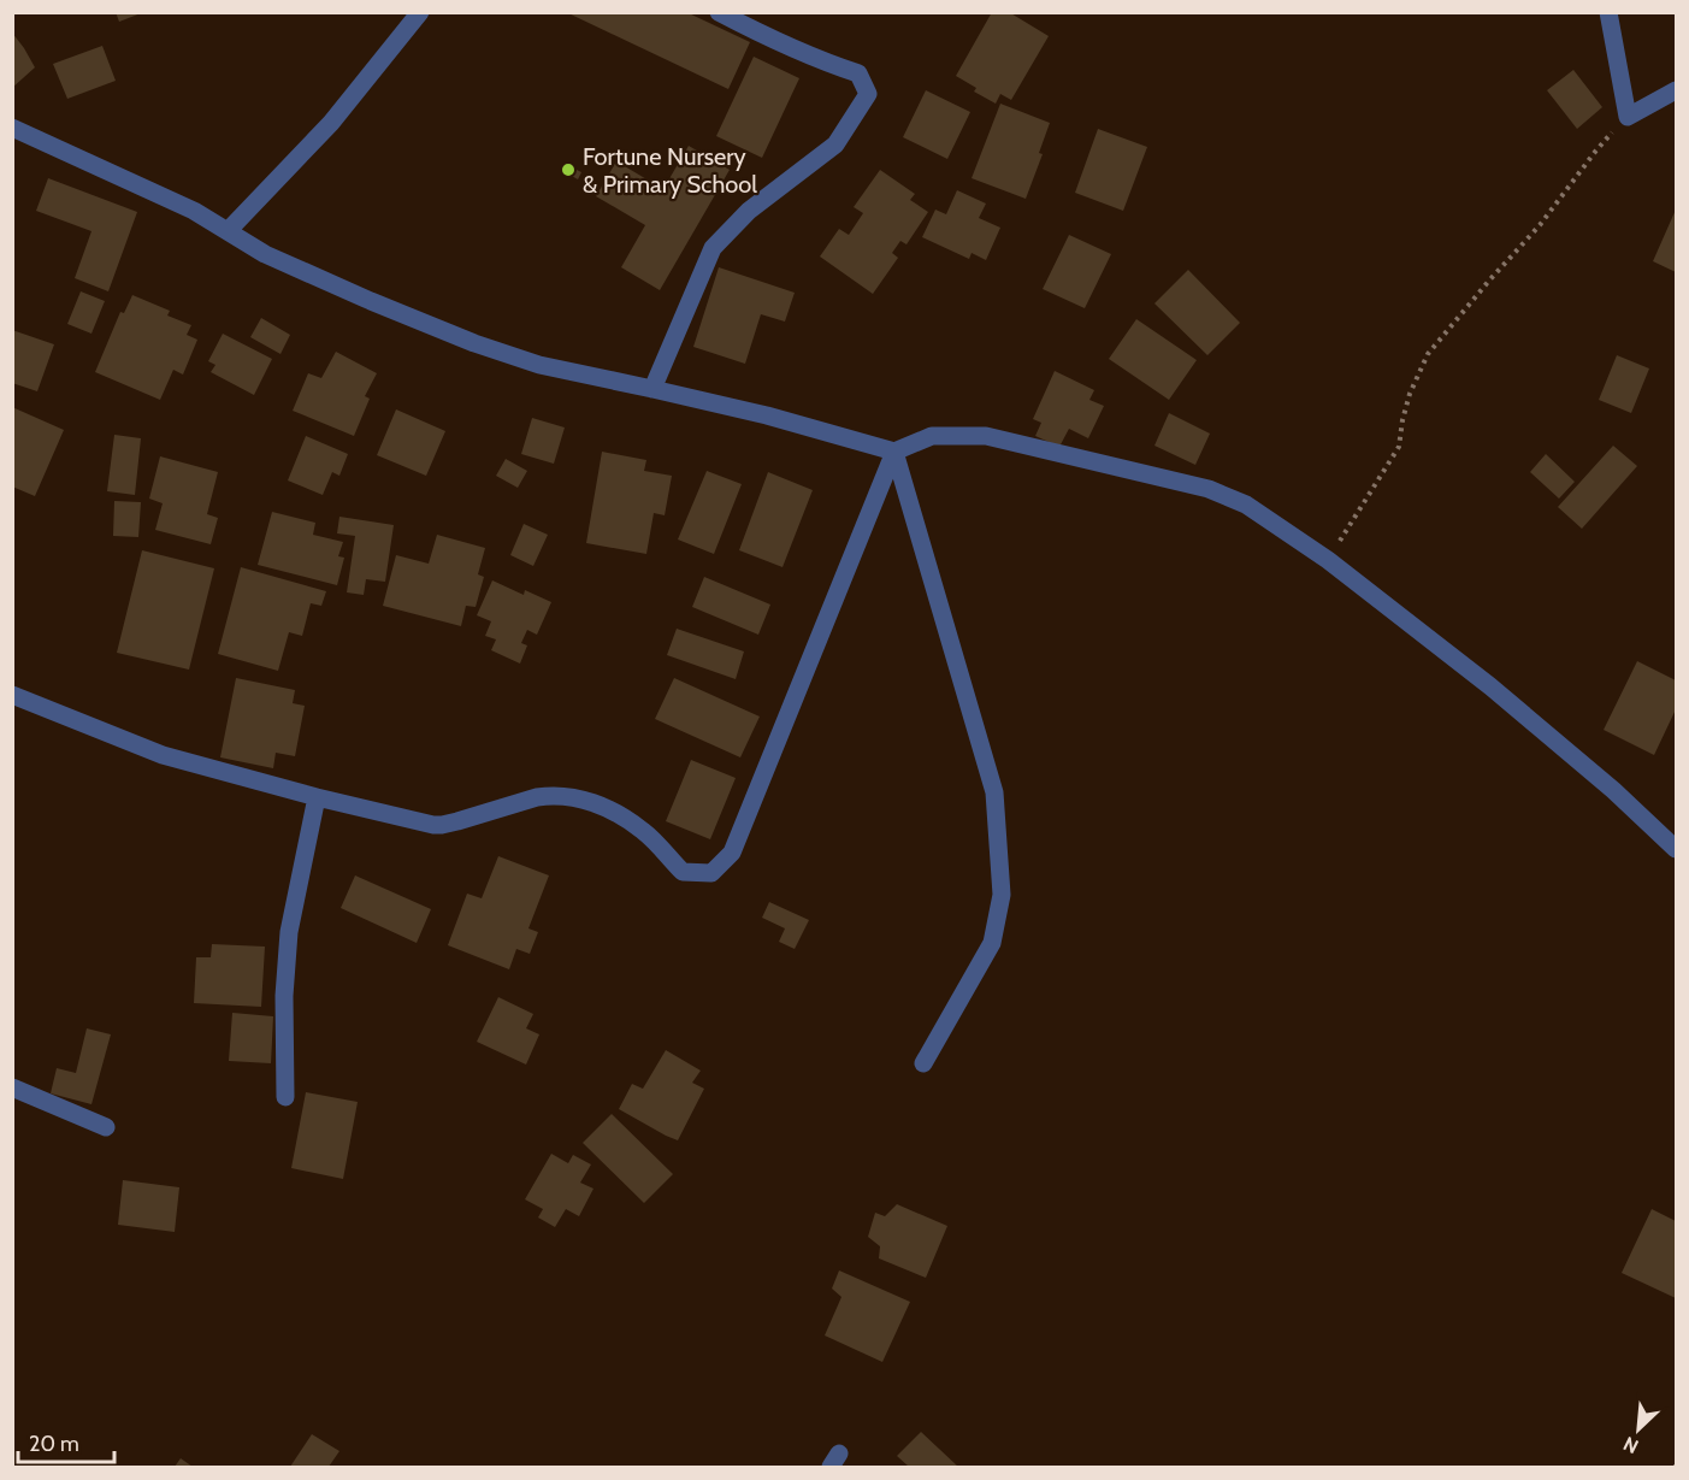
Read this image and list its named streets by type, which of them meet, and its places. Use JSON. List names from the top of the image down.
{
  "places": ["Fortune Nursery & Primary School"],
  "scale_bar": "20 m",
  "north": "bottom left"
}
